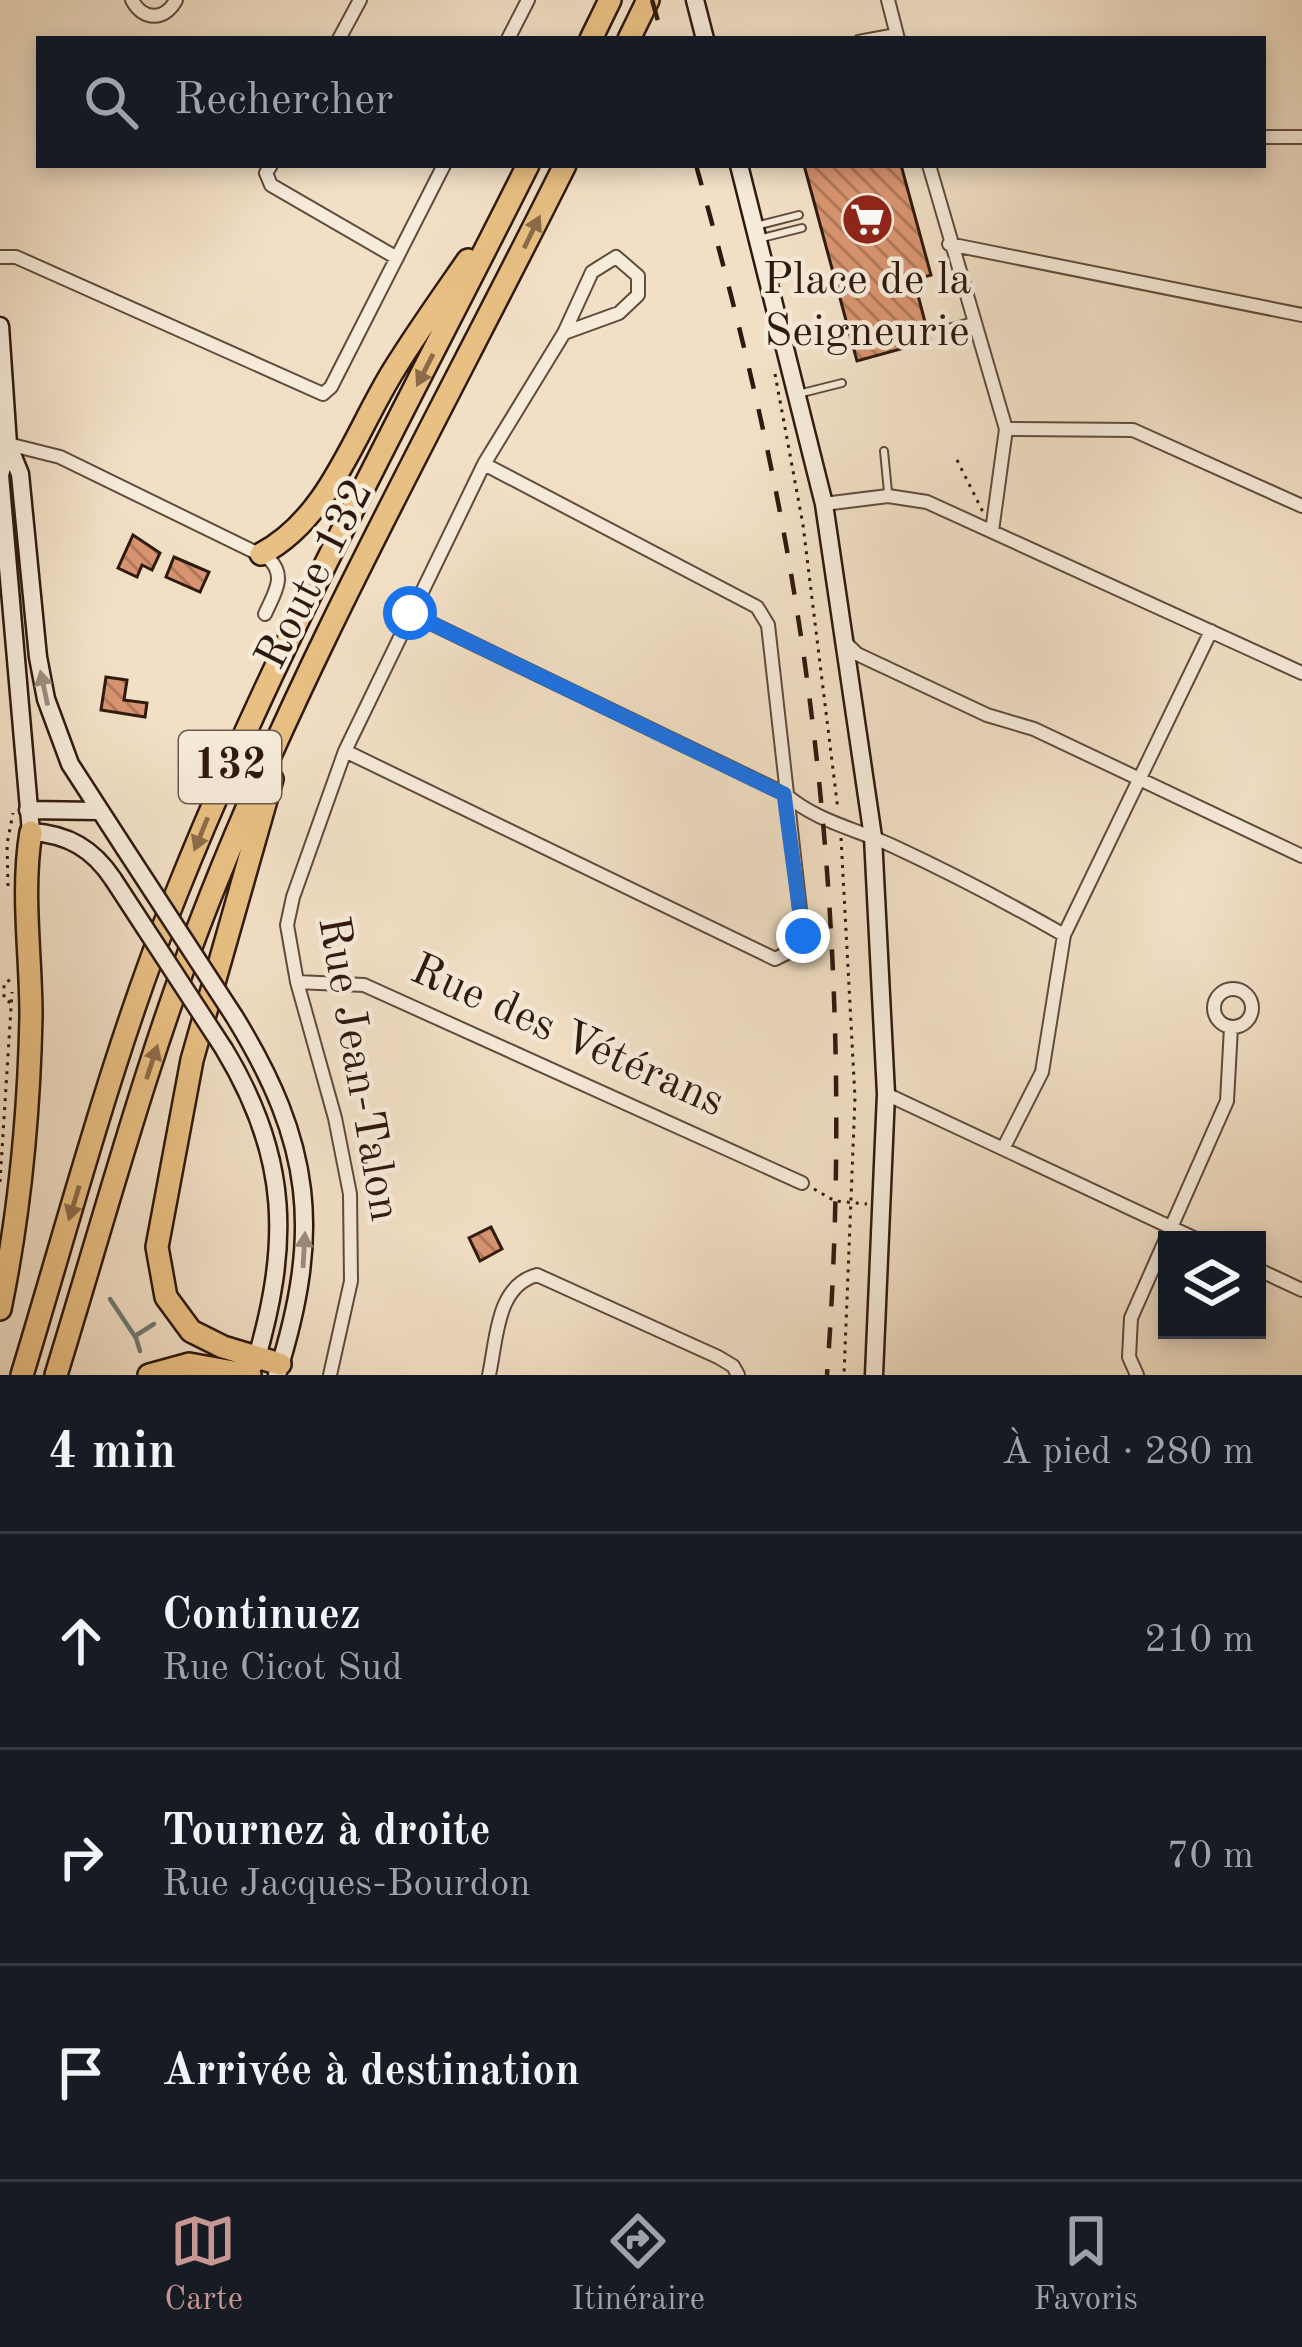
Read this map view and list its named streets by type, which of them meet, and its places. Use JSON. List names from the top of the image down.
{
  "streets": {
    "highway": ["Route 132", "132"],
    "street": ["Rue des Vétérans", "Rue Jean-Talon"]
  },
  "crossings": [
    ["Rue des Vétérans", "Rue Jean-Talon"]
  ],
  "places": {
    "supermarket": ["Place de la Seigneurie"]
  },
  "page": {
    "search": "Rechercher",
    "heading": ["4 min", "À pied · 280 m"],
    "list": [
      ["Continuez", "Rue Cicot Sud", "210 m"],
      ["Tournez à droite", "Rue Jacques-Bourdon", "70 m"],
      "Arrivée à destination"
    ],
    "nav": ["Carte", "Itinéraire", "Favoris"]
  }
}
